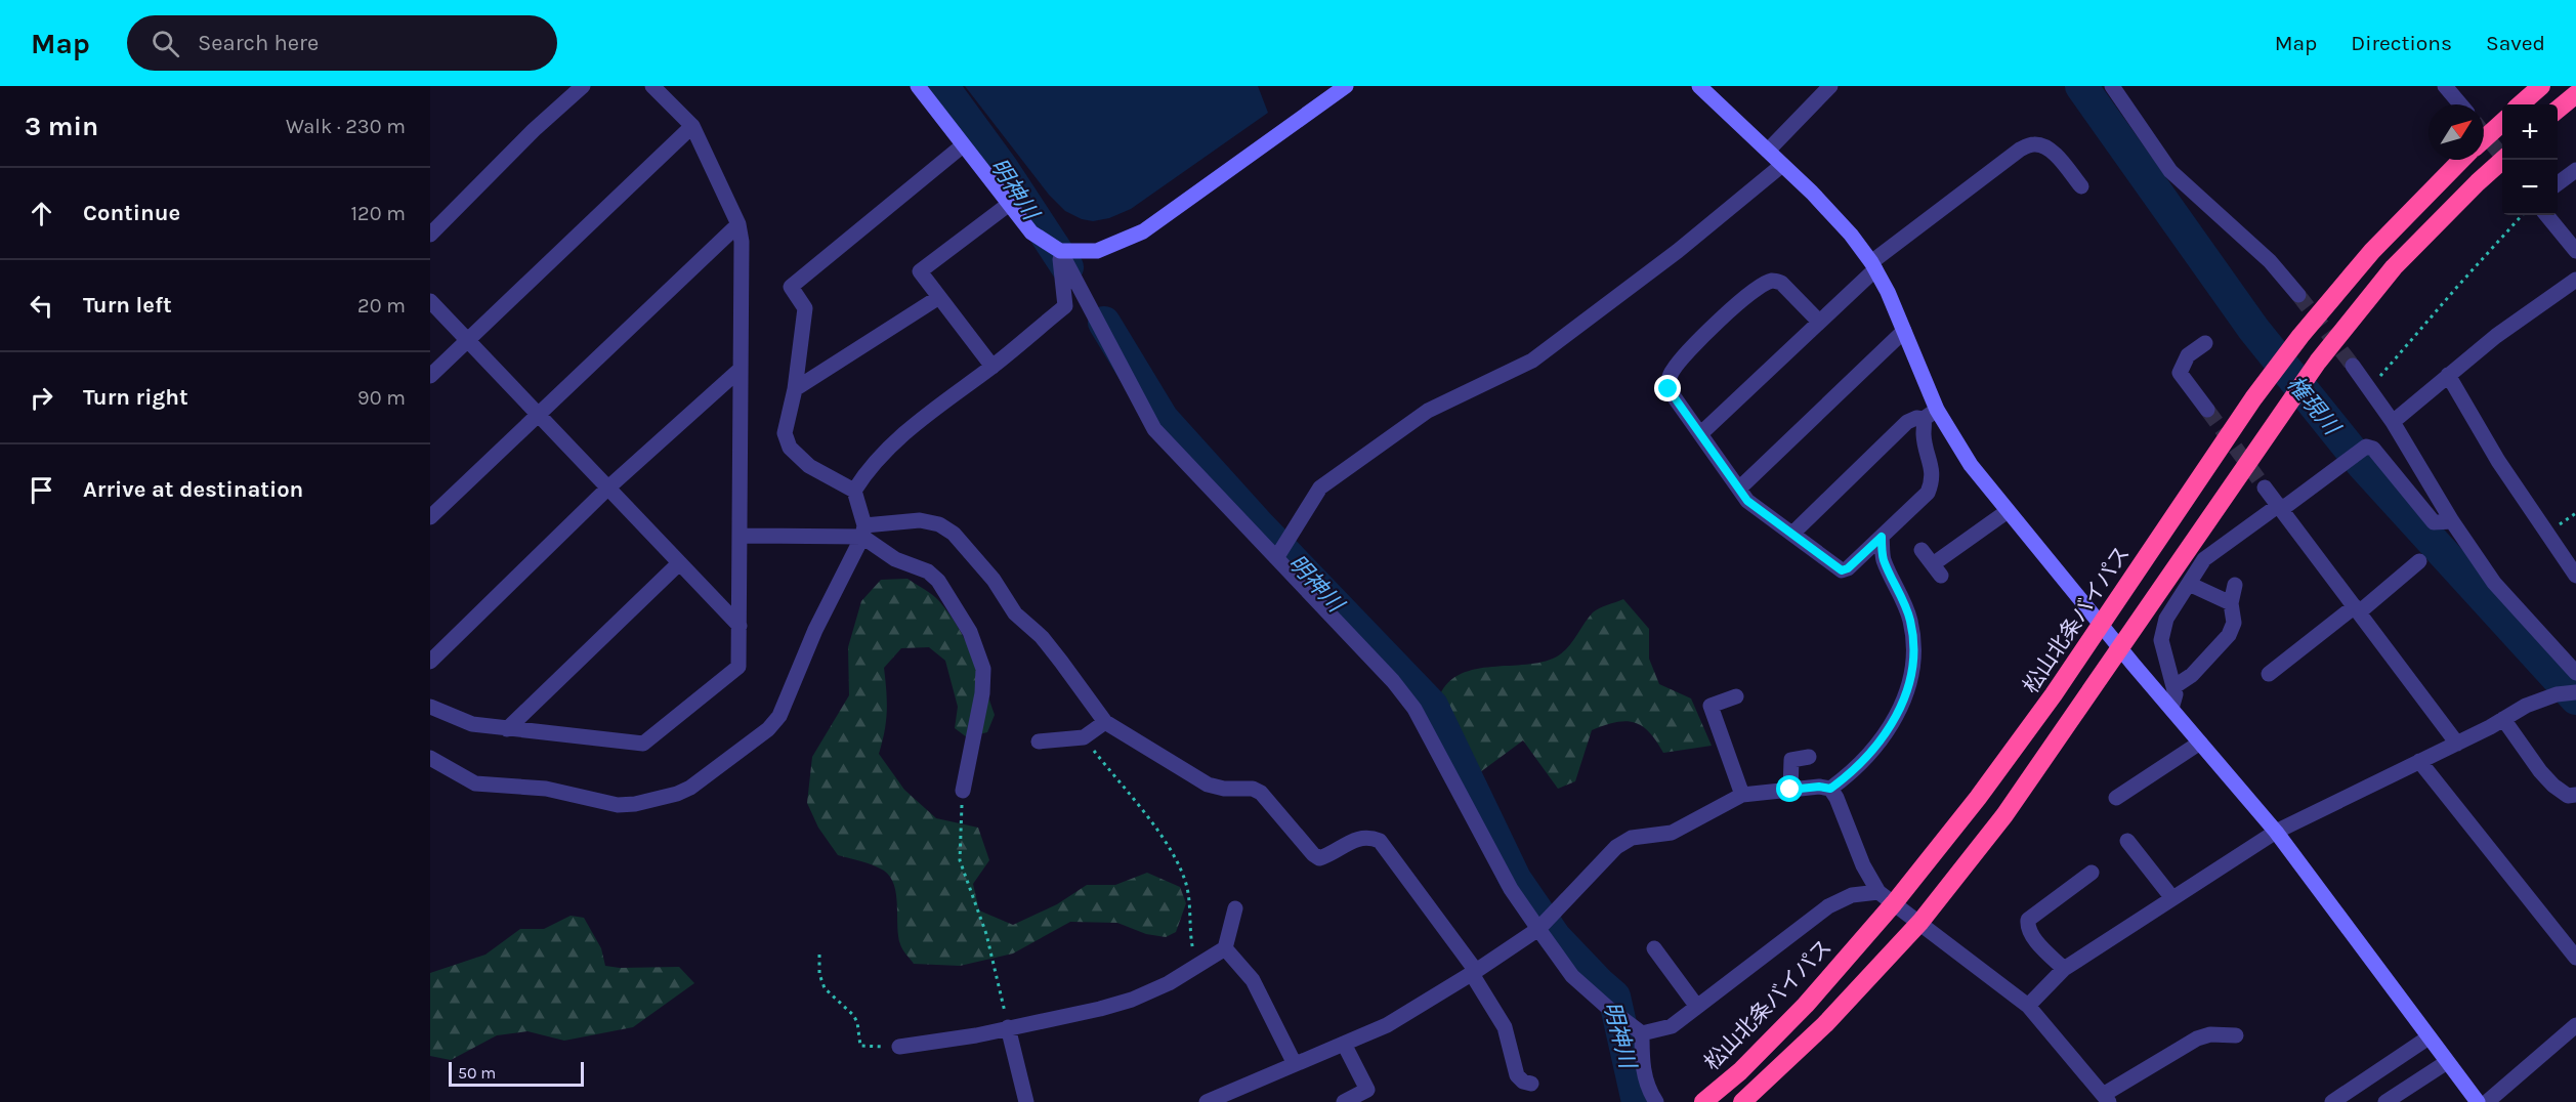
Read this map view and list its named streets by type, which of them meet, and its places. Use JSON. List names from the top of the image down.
{
  "streets": {
    "highway": ["松山北条バイパス"]
  },
  "water": ["明神川", "権現川"],
  "scale_bar": "50 m",
  "north": "top right",
  "page": {
    "header": "Map",
    "search": "Search here",
    "nav": ["Map", "Directions", "Saved"],
    "heading": ["3 min", "Walk · 230 m"],
    "map_buttons": ["+", "−"],
    "list": [
      ["Continue", "120 m"],
      ["Turn left", "20 m"],
      ["Turn right", "90 m"],
      "Arrive at destination"
    ],
    "scale": "50 m"
  }
}
